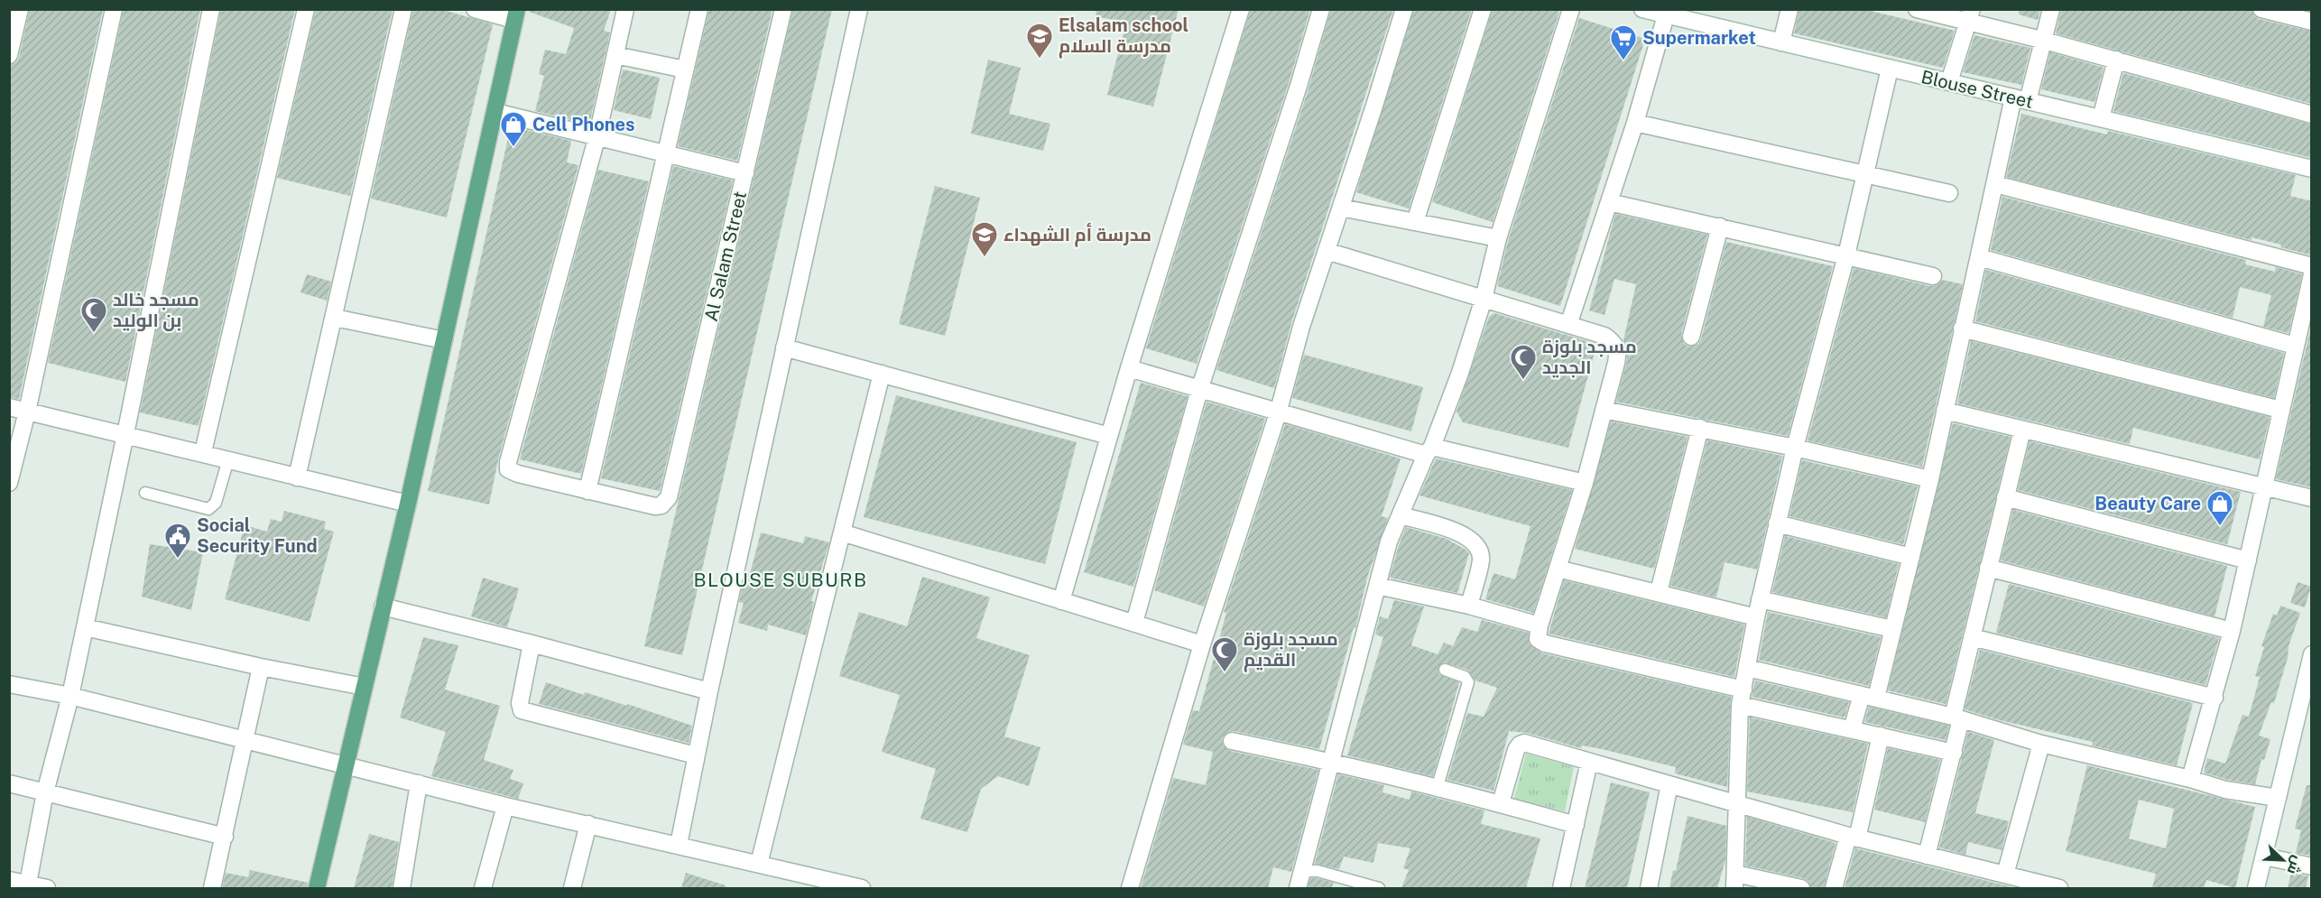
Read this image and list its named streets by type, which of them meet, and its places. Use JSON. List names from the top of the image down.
{
  "streets": {
    "street": ["Blouse Street", "Al Salam Street"]
  },
  "districts": ["BLOUSE SUBURB"],
  "places": {
    "school or university": ["Elsalam school مدرسة السلام", "مدرسة أم الشهداء"],
    "supermarket": ["Supermarket"],
    "shop": ["Cell Phones", "Beauty Care"],
    "mosque": ["مسجد خالد بن الوليد", "مسجد بلوزة الجديد", "مسجد بلوزة القديم"],
    "public building": ["Social Security Fund"]
  },
  "north": "bottom right"
}
